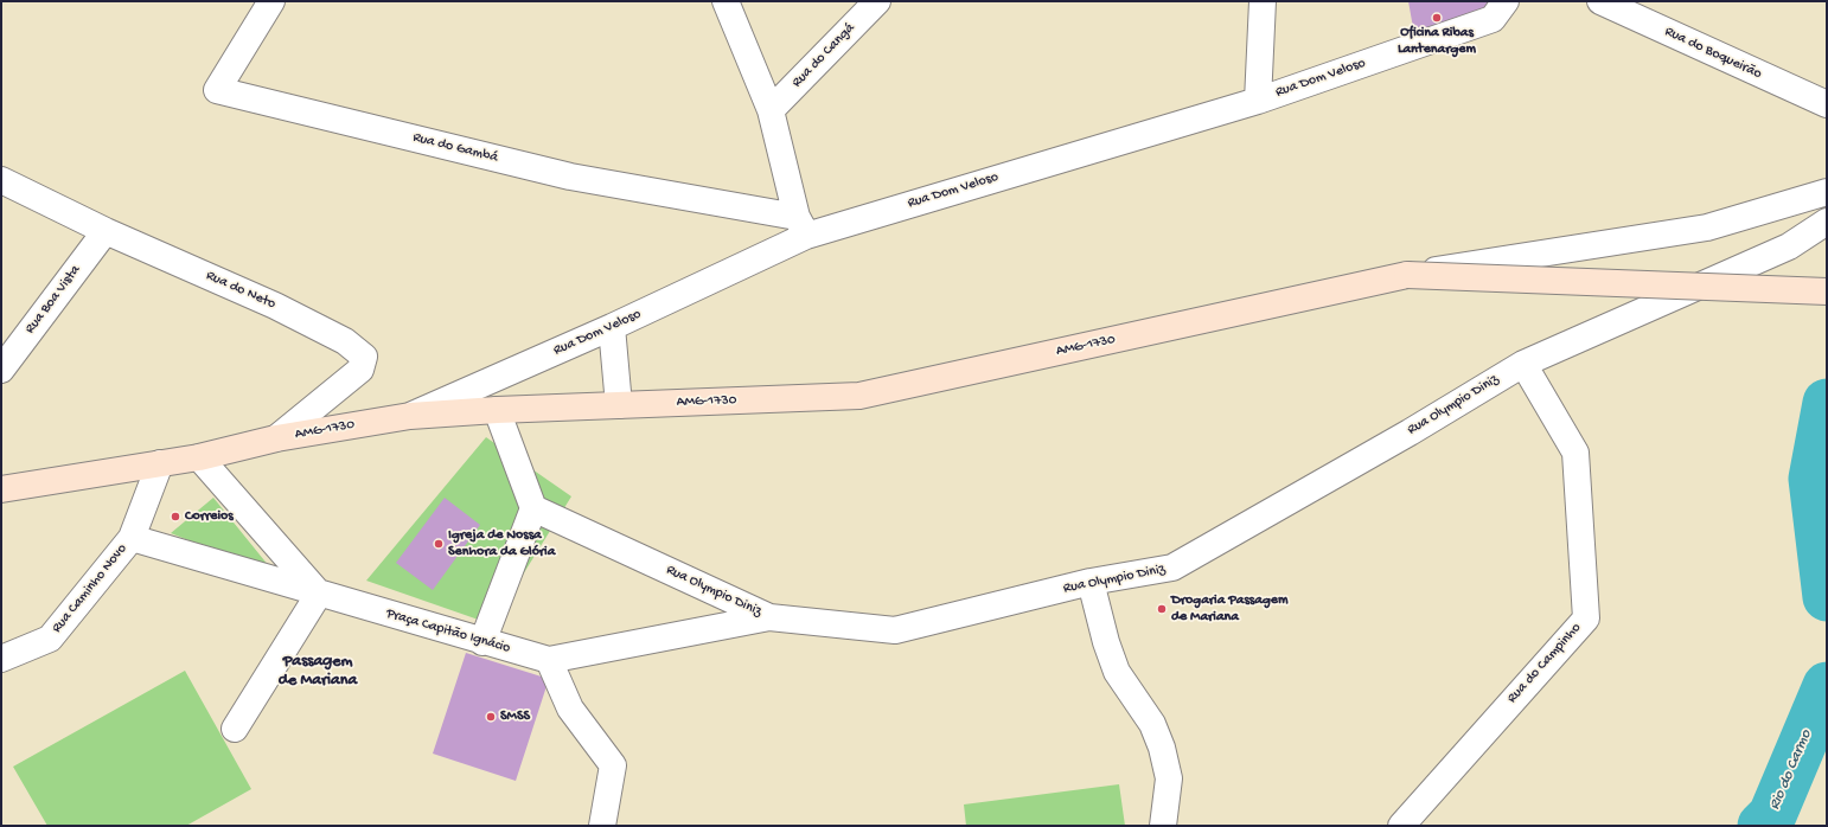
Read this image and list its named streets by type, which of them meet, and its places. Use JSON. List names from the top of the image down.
{
  "streets": {
    "main road": ["AMG-1730"],
    "street": [
      "Rua do Boqueirão",
      "Rua do Cangá",
      "Rua Dom Veloso",
      "Rua do Gambá",
      "Rua do Neto",
      "Rua Boa Vista",
      "Rua Olympio Diniz",
      "Rua Caminho Novo",
      "Praça Capitão Ignácio",
      "Rua do Campinho"
    ]
  },
  "crossings": [
    ["Rua Dom Veloso", "Rua do Gambá"],
    ["Rua Dom Veloso", "AMG-1730"],
    ["Rua do Neto", "Rua Boa Vista"],
    ["Rua do Neto", "AMG-1730"],
    ["AMG-1730", "Rua Caminho Novo"],
    ["Rua Olympio Diniz", "Praça Capitão Ignácio"],
    ["Rua Olympio Diniz", "Rua do Campinho"],
    ["Rua Caminho Novo", "Praça Capitão Ignácio"]
  ],
  "districts": ["Passagem de Mariana"],
  "water": ["Rio do Carmo"],
  "places": [
    "Oficina Ribas Lantenargem",
    "Correios",
    "Igreja de Nossa Senhora da Glória",
    "Drogaria Passagem de Mariana",
    "SMSS"
  ]
}
